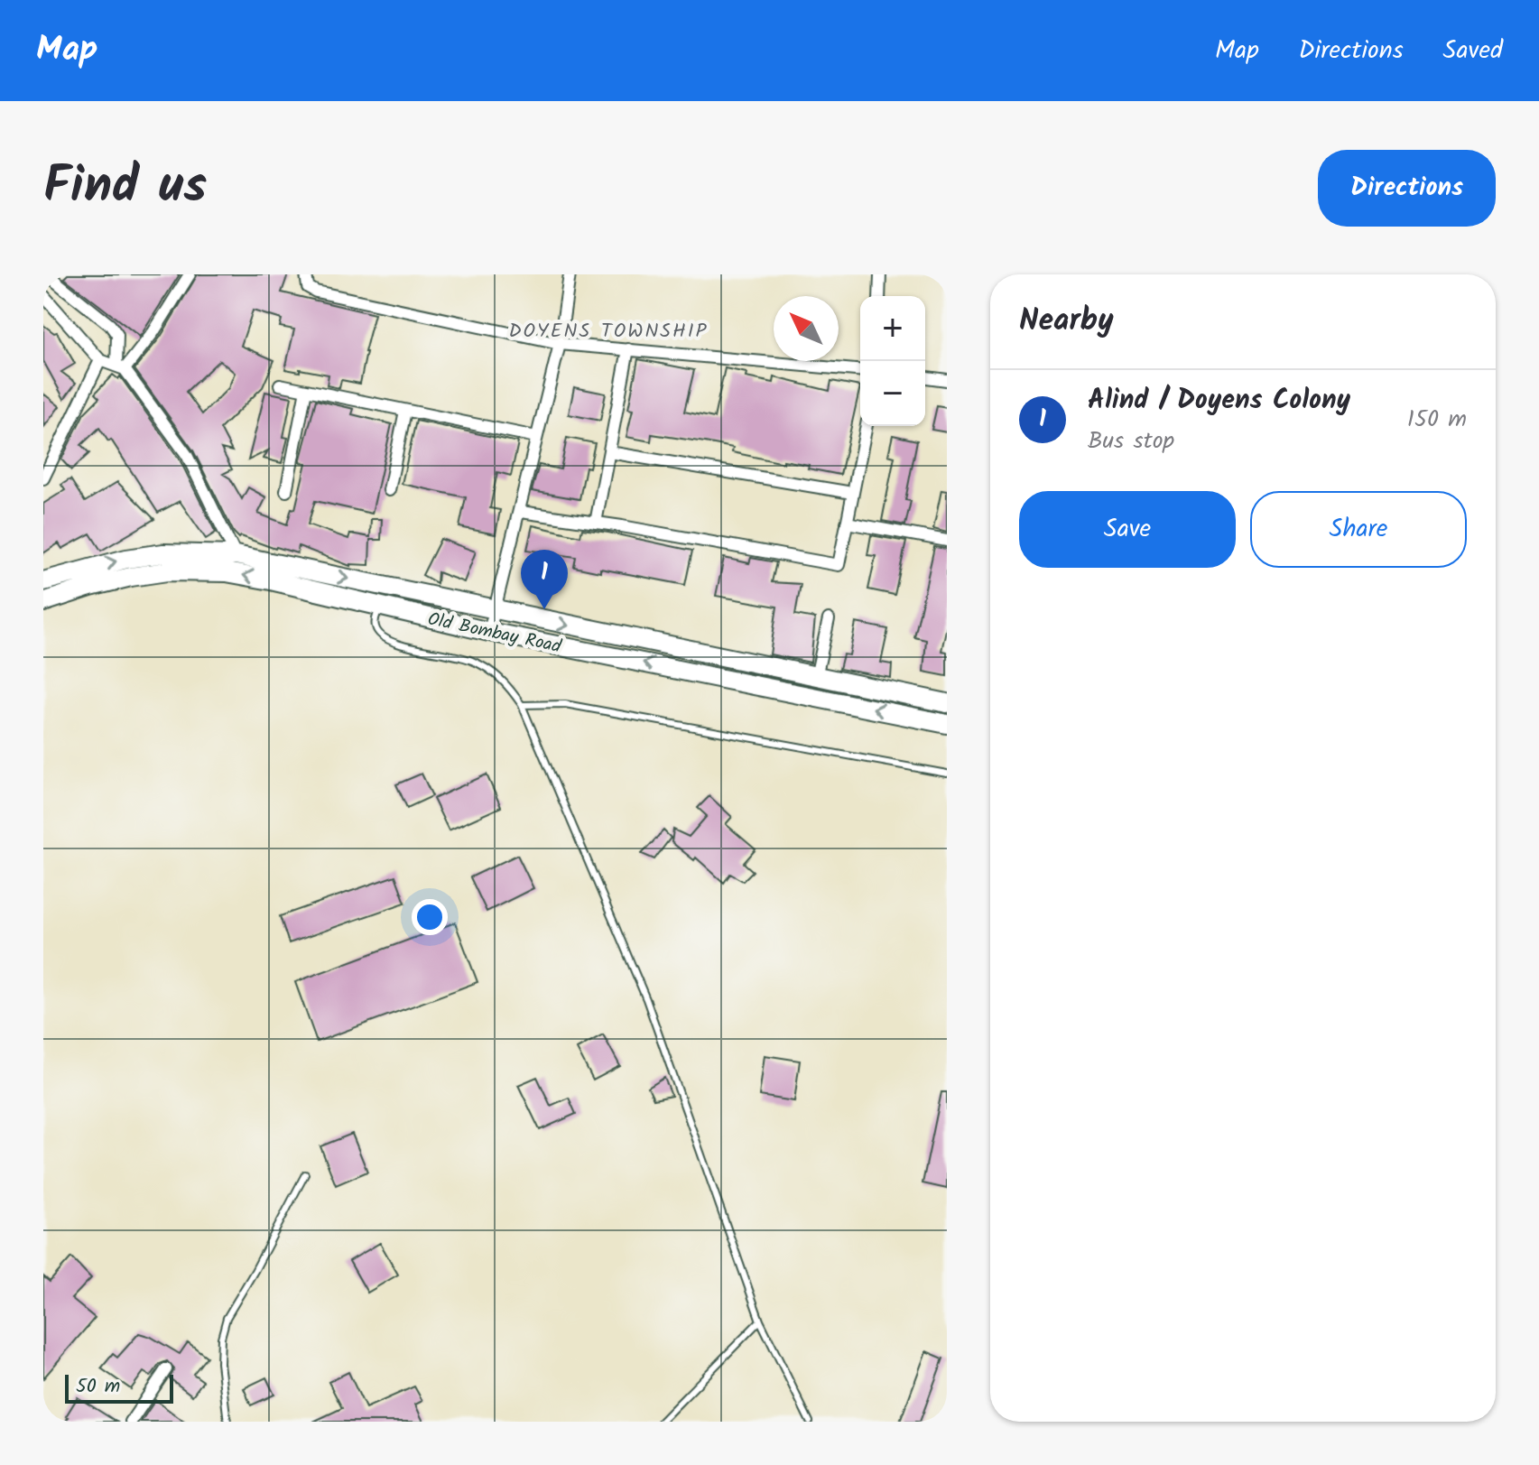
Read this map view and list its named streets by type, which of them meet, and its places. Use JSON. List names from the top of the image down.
{
  "streets": {
    "main road": ["Old Bombay Road"]
  },
  "districts": ["DOYENS TOWNSHIP"],
  "scale_bar": "50 m",
  "north": "top left",
  "page": {
    "header": "Map",
    "nav": ["Map", "Directions", "Saved"],
    "title": "Find us",
    "buttons": [
      "Directions",
      ["Save", "Share"]
    ],
    "heading": "Nearby",
    "map_buttons": ["+", "−"],
    "list": [
      {
        "mark": "1",
        "name": "Alind / Doyens Colony",
        "note": "Bus stop",
        "value": "150 m"
      }
    ],
    "pins": "1",
    "scale": "50 m"
  }
}
